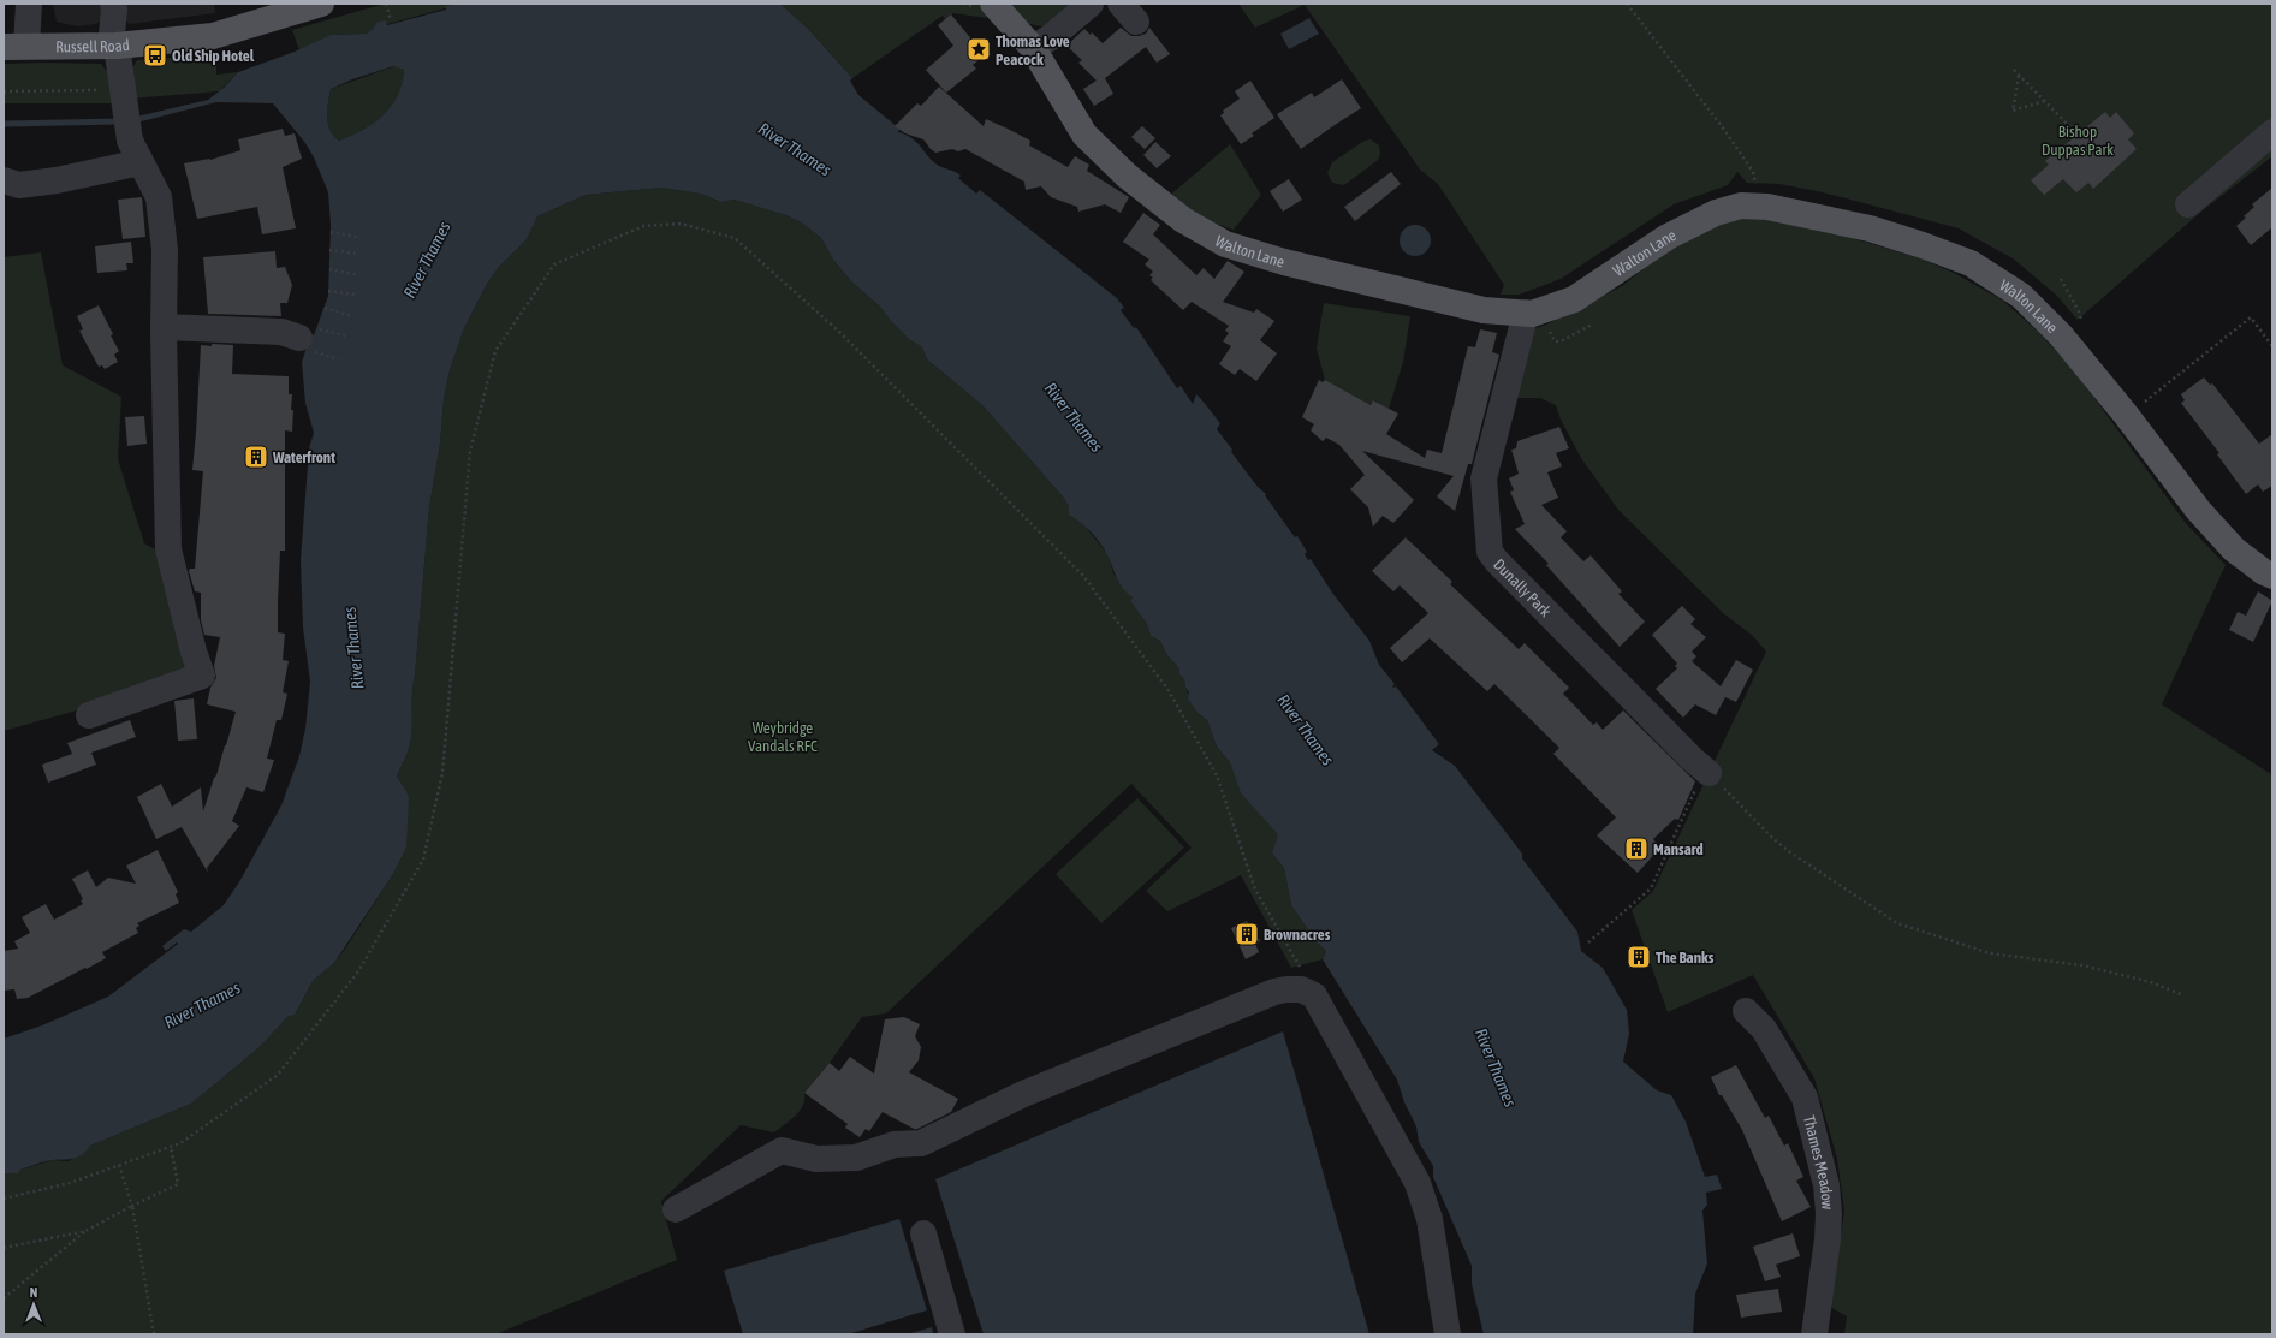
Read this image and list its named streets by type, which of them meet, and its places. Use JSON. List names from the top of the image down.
{
  "streets": {
    "main road": ["Russell Road", "Walton Lane"],
    "street": ["Dunally Park", "Thames Meadow"]
  },
  "crossings": [
    ["Walton Lane", "Dunally Park"]
  ],
  "water": ["River Thames"],
  "parks": ["Bishop Duppas Park", "Weybridge Vandals RFC"],
  "places": {
    "place": ["Thomas Love Peacock"],
    "bus stop": ["Old Ship Hotel"],
    "building": [
      "Waterfront",
      "Mansard",
      "Brownacres",
      "The Banks"
    ]
  },
  "north": "top"
}
